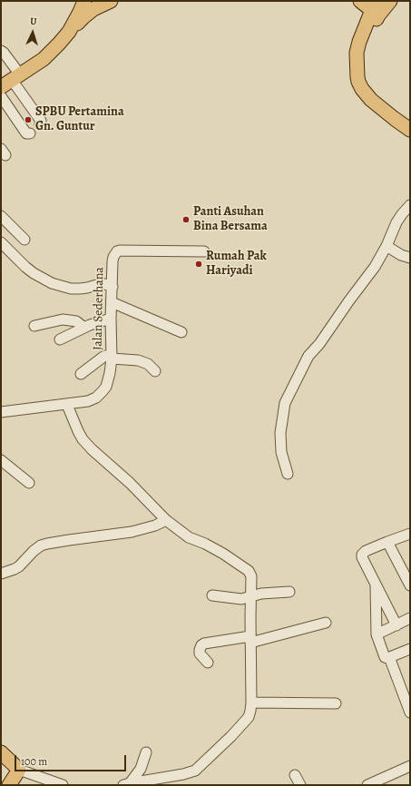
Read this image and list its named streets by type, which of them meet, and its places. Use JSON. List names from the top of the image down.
{
  "streets": {
    "street": ["Jalan Sederhana"]
  },
  "places": ["SPBU Pertamina Gn. Guntur", "Panti Asuhan Bina Bersama", "Rumah Pak Hariyadi"],
  "scale_bar": "100 m",
  "north": "top"
}
